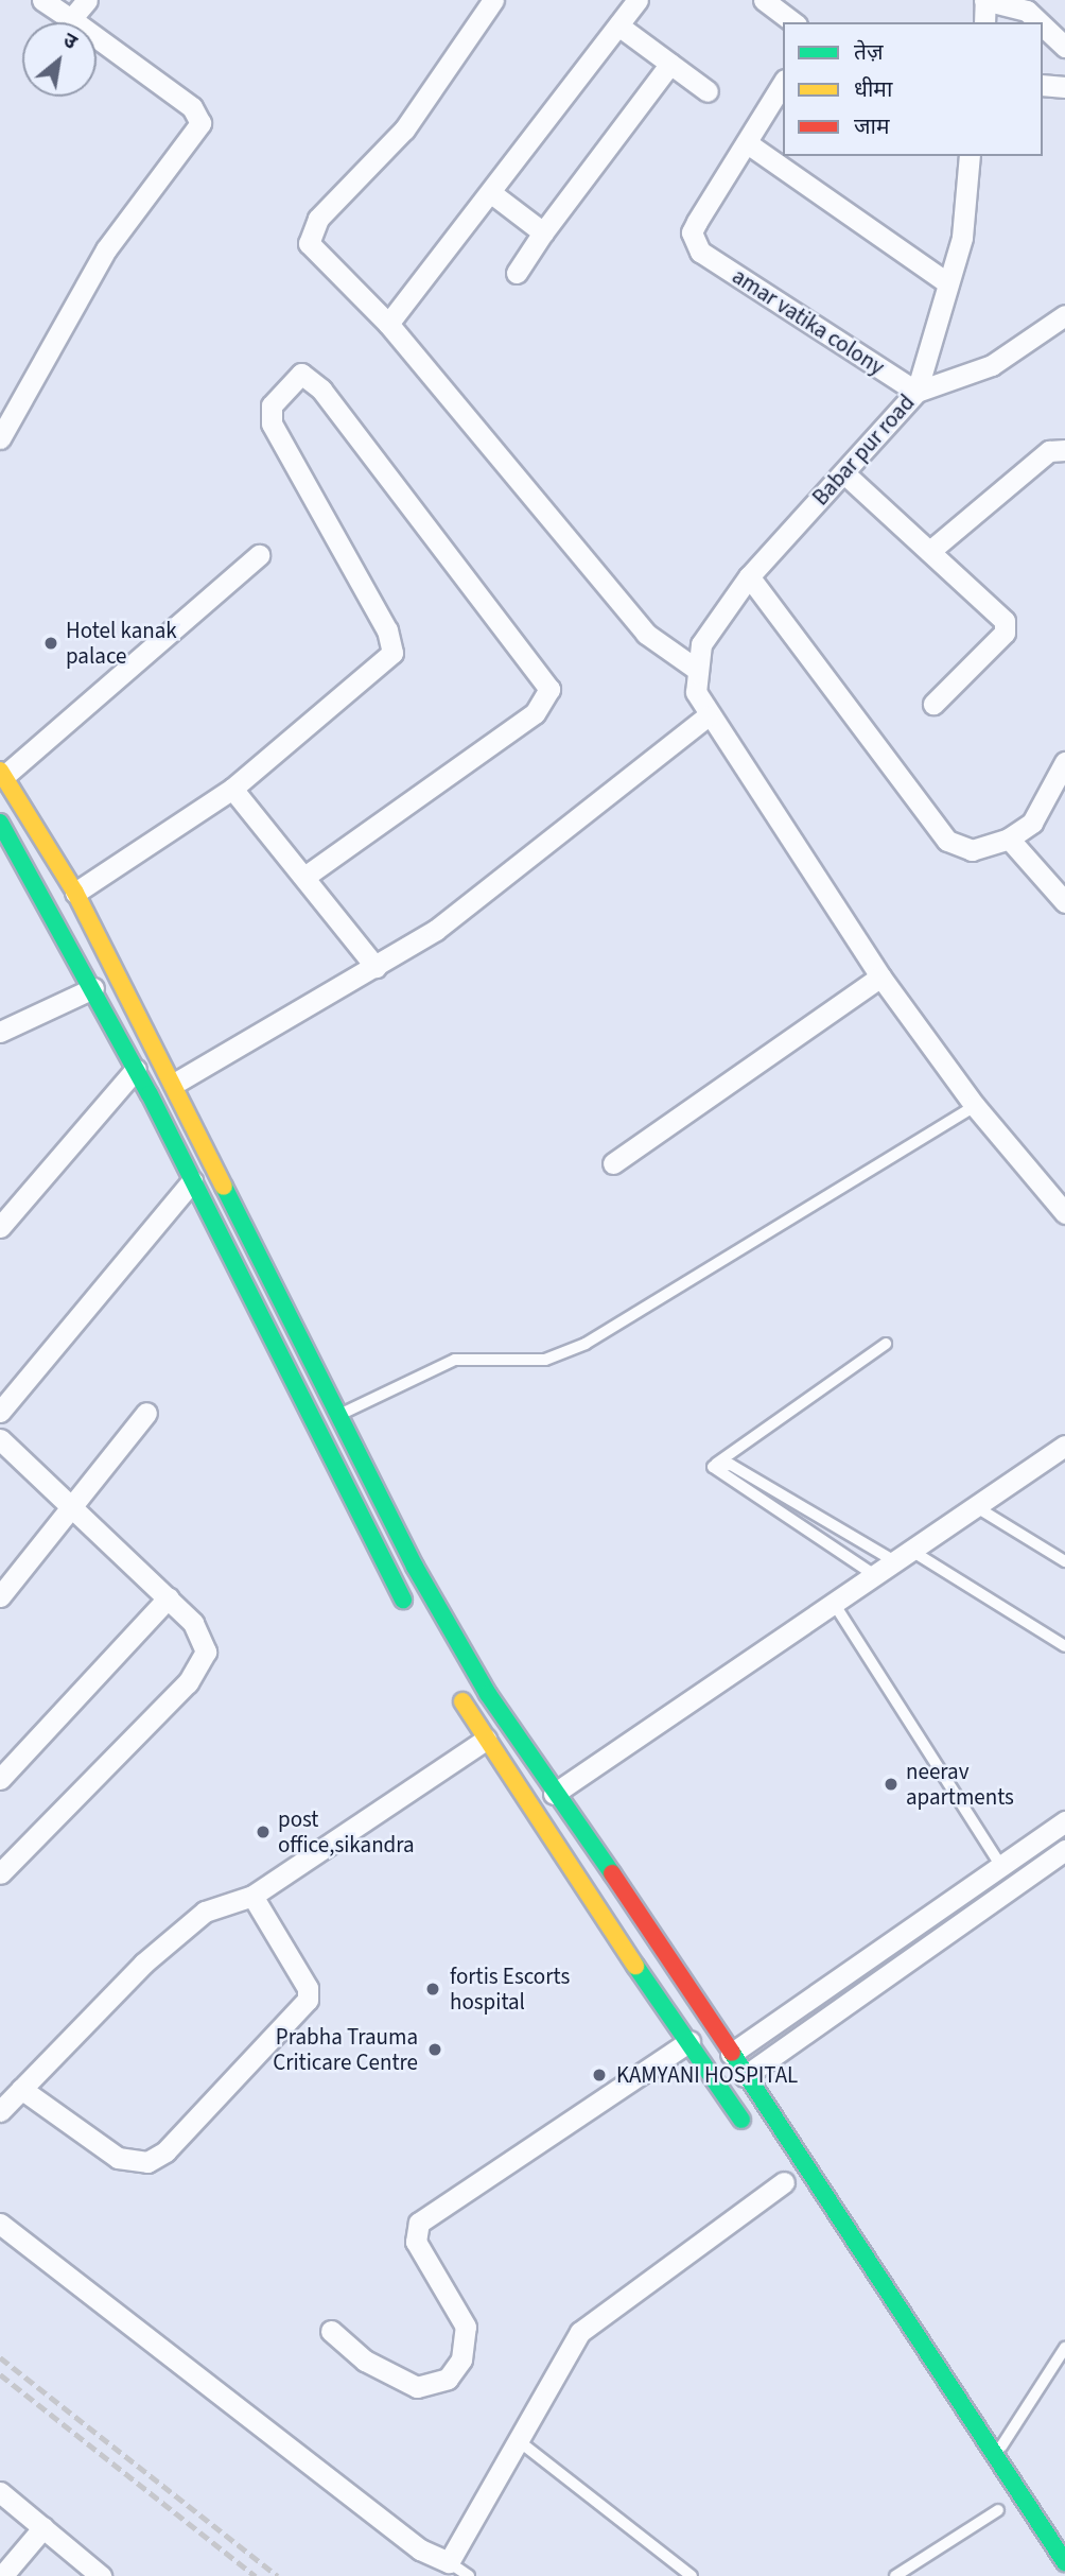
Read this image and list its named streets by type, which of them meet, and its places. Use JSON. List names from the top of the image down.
{
  "streets": {
    "street": ["amar vatika colony", "Babar pur road"]
  },
  "crossings": [
    ["amar vatika colony", "Babar pur road"]
  ],
  "places": [
    "Hotel kanak palace",
    "neerav apartments",
    "post office,sikandra",
    "fortis Escorts hospital",
    "Prabha Trauma Criticare Centre",
    "KAMYANI HOSPITAL"
  ],
  "legend": ["तेज़", "धीमा", "जाम"],
  "north": "top right"
}
